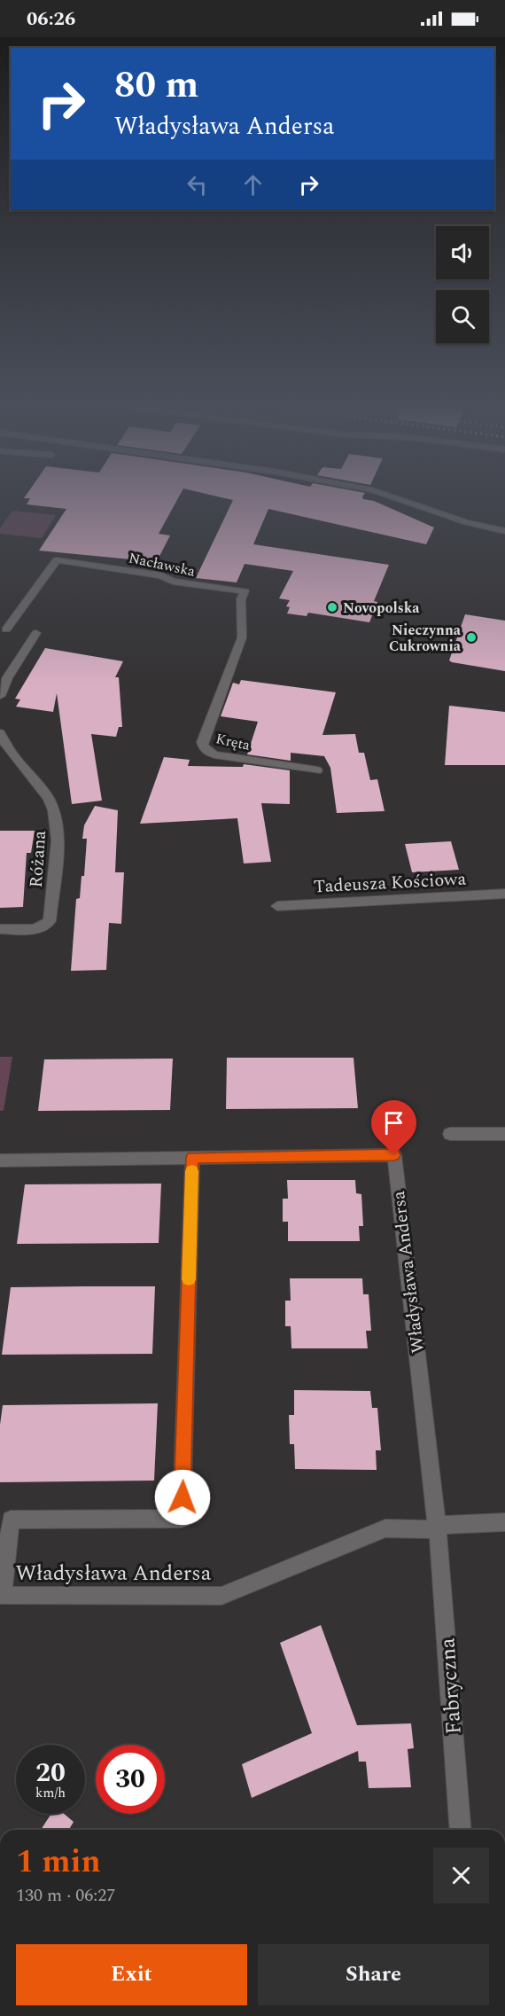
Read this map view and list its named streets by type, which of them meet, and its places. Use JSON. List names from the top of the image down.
{
  "streets": {
    "street": [
      "Nacławska",
      "Kręta",
      "Różana",
      "Tadeusza Kościowa",
      "Władysława Andersa",
      "Fabryczna"
    ]
  },
  "crossings": [
    ["Nacławska", "Kręta"],
    ["Władysława Andersa", "Fabryczna"]
  ],
  "places": ["Novopolska", "Nieczynna Cukrownia"],
  "page": {
    "status": "06:26",
    "turn": ["80 m", "Władysława Andersa"],
    "speed": "20 km/h",
    "limit": "30",
    "heading": ["1 min", "130 m · 06:27"],
    "buttons": ["Exit", "Share"]
  }
}
